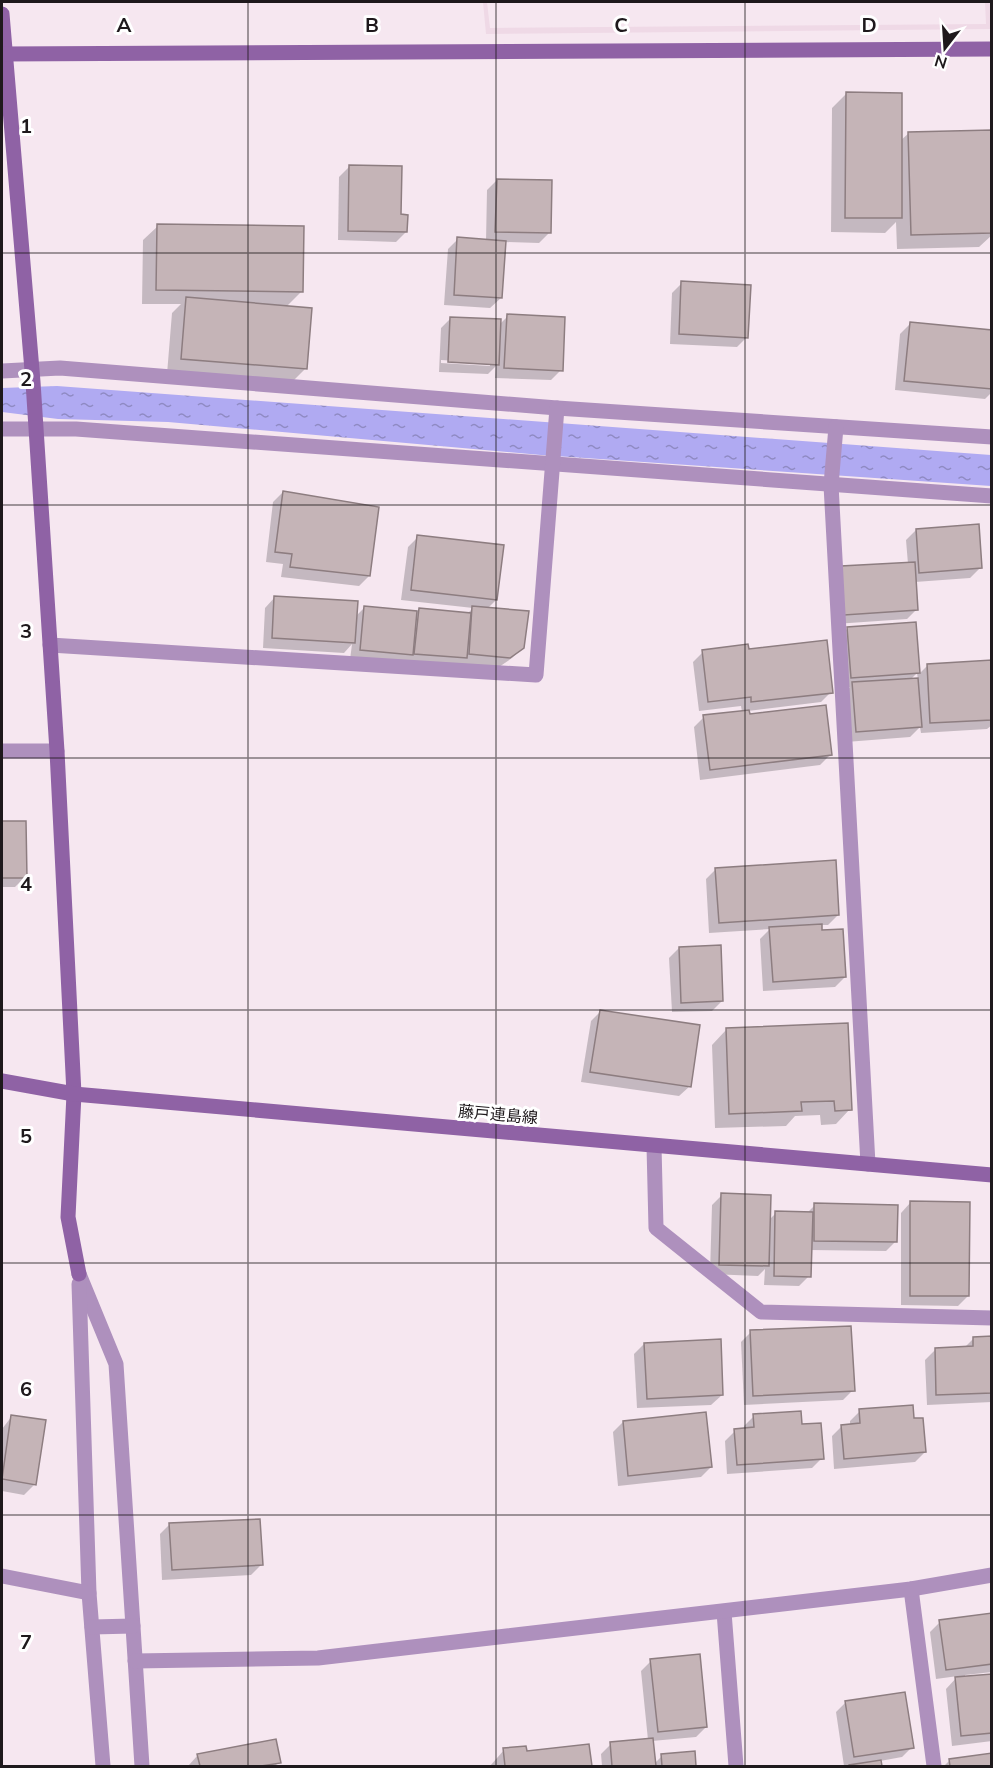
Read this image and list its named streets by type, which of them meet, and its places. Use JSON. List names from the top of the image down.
{
  "streets": {
    "street": ["藤戸連島線"]
  },
  "north": "bottom",
  "grid": {
    "columns": [
      "A",
      "B",
      "C",
      "D"
    ],
    "rows": [
      "1",
      "2",
      "3",
      "4",
      "5",
      "6",
      "7"
    ]
  }
}
